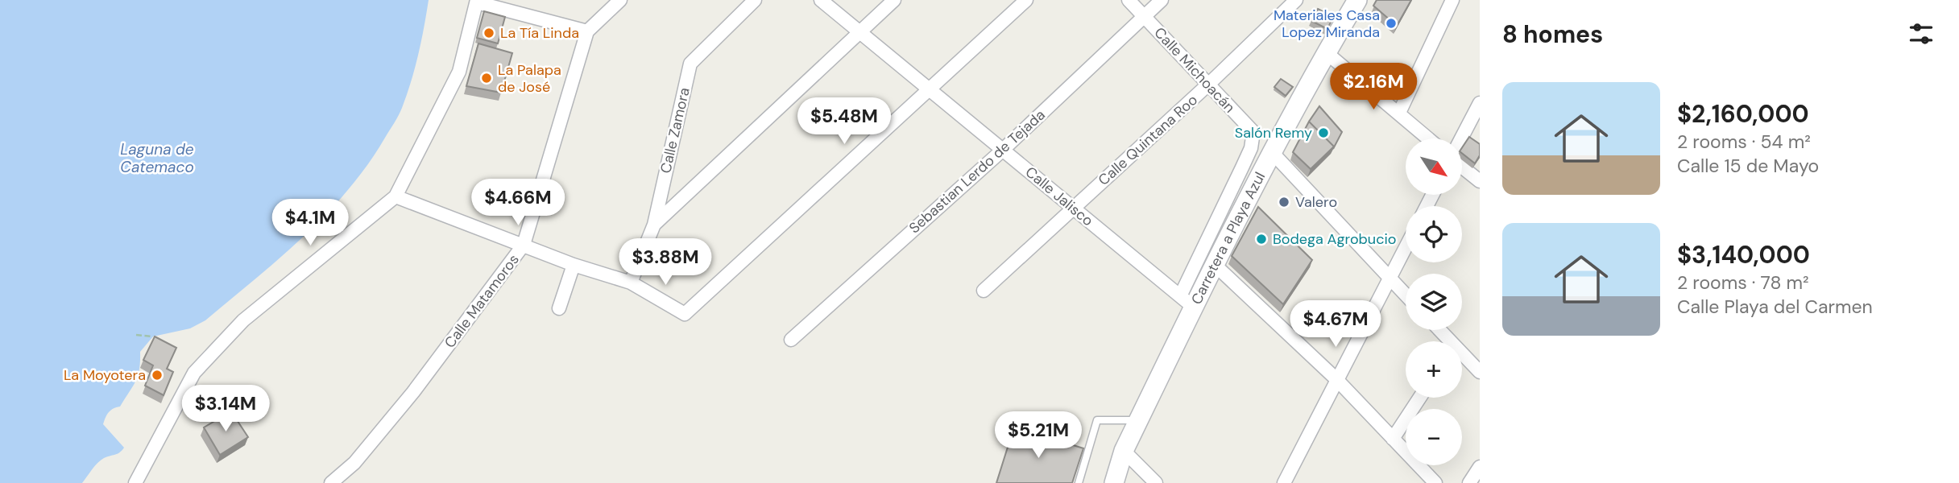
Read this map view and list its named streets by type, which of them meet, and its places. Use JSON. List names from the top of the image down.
{
  "streets": {
    "main road": ["Carretera a Playa Azul"],
    "street": [
      "Calle Michoacán",
      "Calle Zamora",
      "Calle Quintana Roo",
      "Sebastian Lerdo de Tejada",
      "Calle Jalisco",
      "Calle Matamoros"
    ]
  },
  "crossings": [
    ["Calle Michoacán", "Calle Quintana Roo"],
    ["Calle Michoacán", "Sebastian Lerdo de Tejada"],
    ["Calle Michoacán", "Calle Jalisco"],
    ["Calle Michoacán", "Carretera a Playa Azul"],
    ["Calle Quintana Roo", "Calle Jalisco"],
    ["Sebastian Lerdo de Tejada", "Calle Jalisco"],
    ["Calle Jalisco", "Carretera a Playa Azul"]
  ],
  "water": ["Laguna de Catemaco"],
  "places": [
    "Materiales Casa Lopez Miranda",
    "La Tía Linda",
    "La Palapa de José",
    "Salón Remy",
    "Valero",
    "Bodega Agrobucio",
    "La Moyotera"
  ],
  "north": "bottom right",
  "page": {
    "heading": "8 homes",
    "price": [
      "$2.16M",
      "$5.48M",
      "$4.66M",
      "$4.1M",
      "$3.88M",
      "$4.67M",
      "$3.14M",
      "$5.21M"
    ],
    "list": [
      {
        "name": "$2,160,000",
        "note": "2 rooms · 54 m² · Calle 15 de Mayo"
      },
      {
        "name": "$3,140,000",
        "note": "2 rooms · 78 m² · Calle Playa del Carmen"
      }
    ],
    "map_buttons": ["+", "−"]
  }
}
